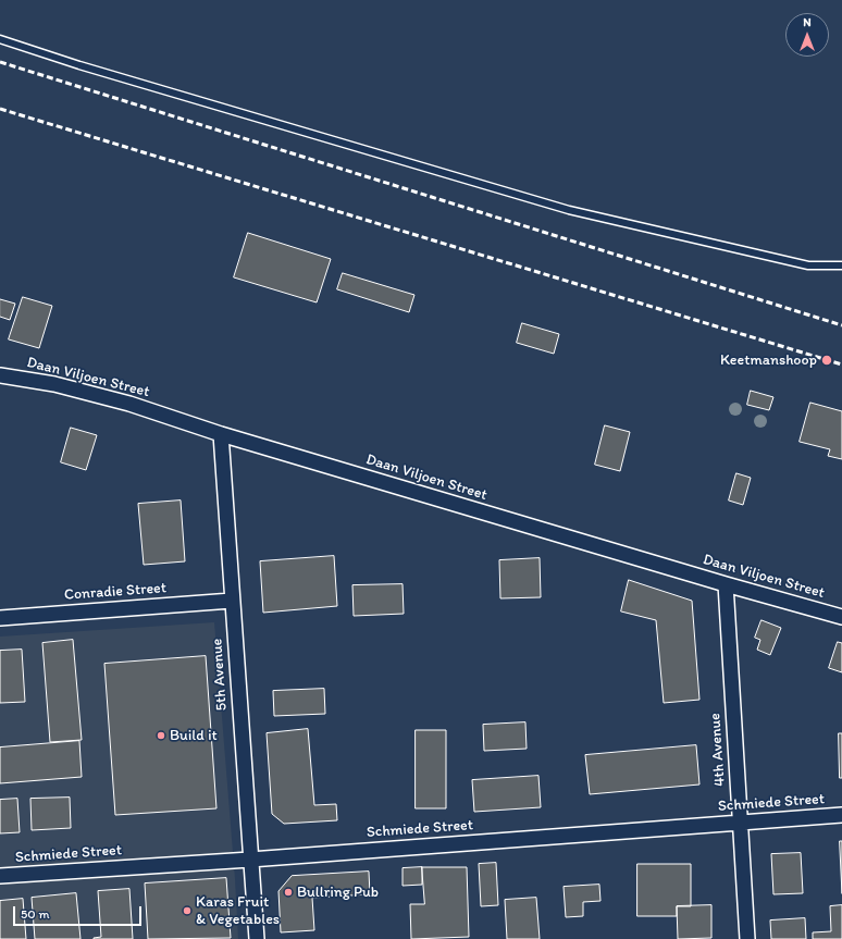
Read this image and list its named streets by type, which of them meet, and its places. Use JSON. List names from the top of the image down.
{
  "streets": {
    "street": [
      "Daan Viljoen Street",
      "Conradie Street",
      "5th Avenue",
      "4th Avenue",
      "Schmiede Street"
    ]
  },
  "crossings": [
    ["Daan Viljoen Street", "5th Avenue"],
    ["Daan Viljoen Street", "4th Avenue"],
    ["Conradie Street", "5th Avenue"],
    ["5th Avenue", "Schmiede Street"],
    ["4th Avenue", "Schmiede Street"]
  ],
  "places": [
    "Keetmanshoop",
    "Build it",
    "Bullring Pub",
    "Karas Fruit & Vegetables"
  ],
  "scale_bar": "50 m",
  "north": "top"
}
